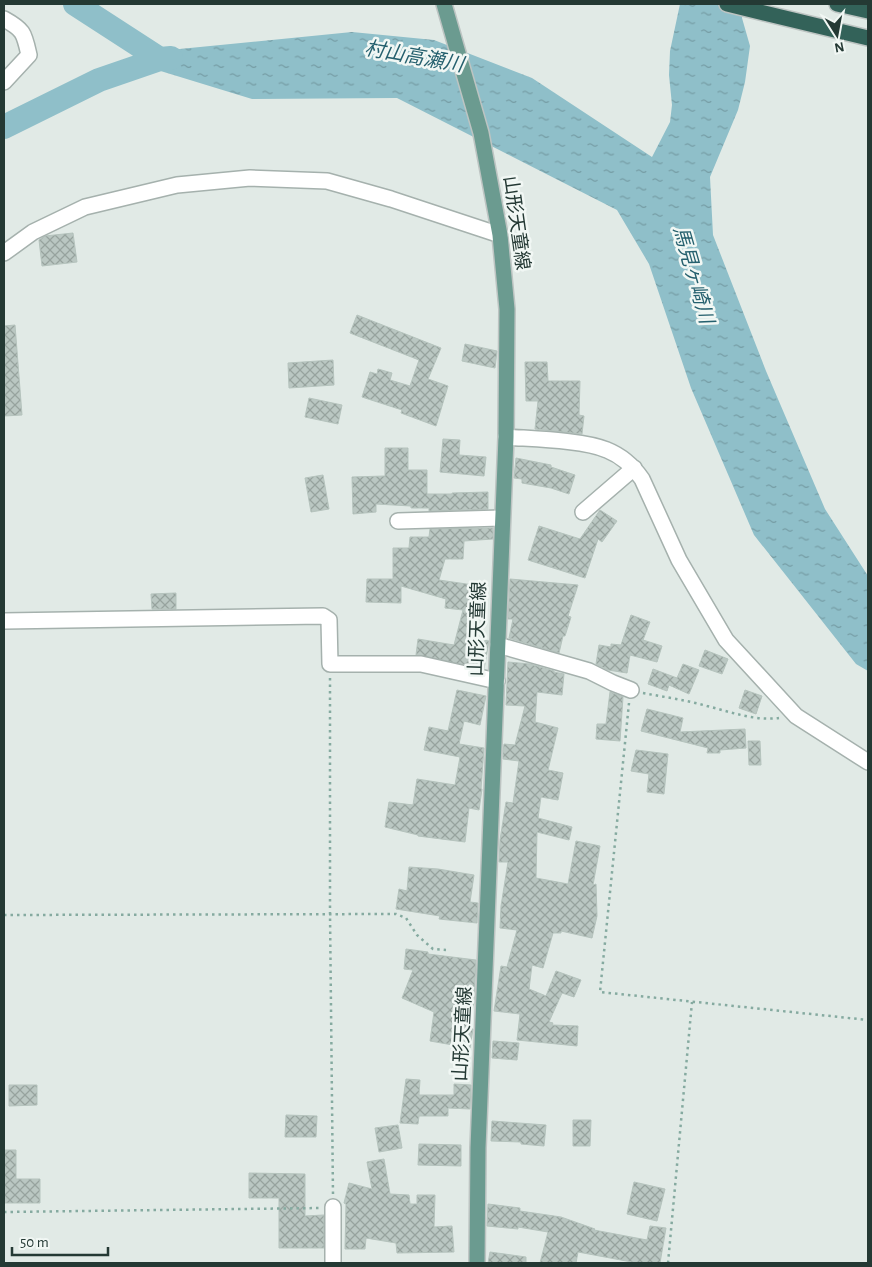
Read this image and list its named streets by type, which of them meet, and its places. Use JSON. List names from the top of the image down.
{
  "streets": {
    "main road": ["山形天童線"]
  },
  "water": ["村山高瀬川", "馬見ヶ崎川"],
  "scale_bar": "50 m",
  "north": "bottom"
}
